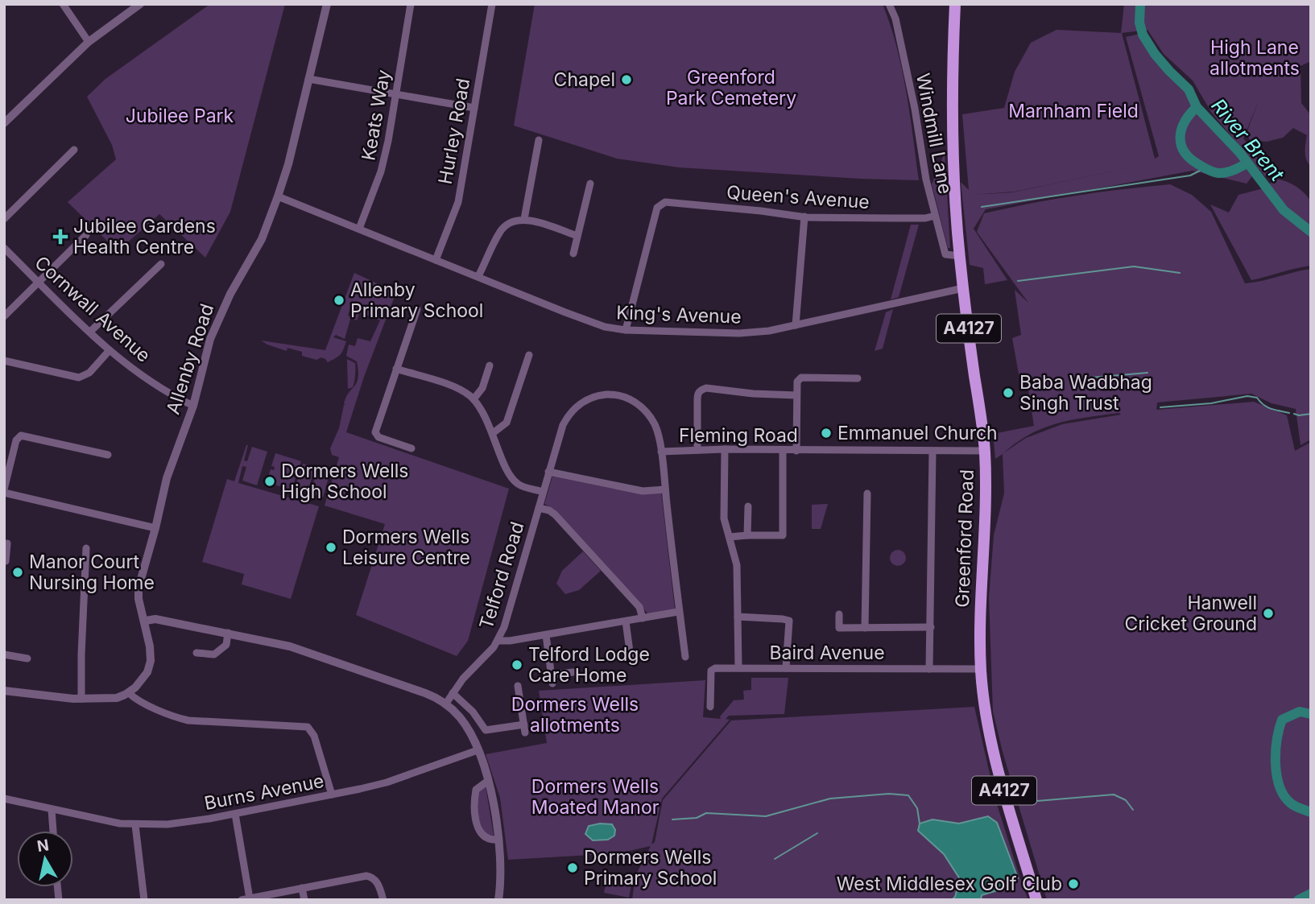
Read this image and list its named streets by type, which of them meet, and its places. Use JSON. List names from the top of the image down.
{
  "streets": {
    "main road": ["A4127", "Greenford Road"],
    "street": [
      "Keats Way",
      "Hurley Road",
      "Windmill Lane",
      "Queen's Avenue",
      "Cornwall Avenue",
      "King's Avenue",
      "Allenby Road",
      "Fleming Road",
      "Telford Road",
      "Baird Avenue",
      "Burns Avenue"
    ]
  },
  "crossings": [
    ["Keats Way", "King's Avenue"],
    ["Hurley Road", "King's Avenue"],
    ["Windmill Lane", "Queen's Avenue"],
    ["Windmill Lane", "Greenford Road"],
    ["Queen's Avenue", "King's Avenue"],
    ["Cornwall Avenue", "Allenby Road"],
    ["King's Avenue", "Allenby Road"],
    ["King's Avenue", "Greenford Road"],
    ["Fleming Road", "Greenford Road"],
    ["Fleming Road", "Telford Road"],
    ["Greenford Road", "Baird Avenue"]
  ],
  "water": ["River Brent"],
  "parks": [
    "High Lane allotments",
    "Greenford Park Cemetery",
    "Marnham Field",
    "Jubilee Park",
    "Dormers Wells allotments",
    "Dormers Wells Moated Manor"
  ],
  "places": {
    "other": [
      "Chapel",
      "Allenby Primary School",
      "Baba Wadbhag Singh Trust",
      "Emmanuel Church",
      "Dormers Wells High School",
      "Dormers Wells Leisure Centre",
      "Manor Court Nursing Home",
      "Hanwell Cricket Ground",
      "Telford Lodge Care Home",
      "Dormers Wells Primary School",
      "West Middlesex Golf Club"
    ],
    "health": ["Jubilee Gardens Health Centre"]
  },
  "north": "top"
}
